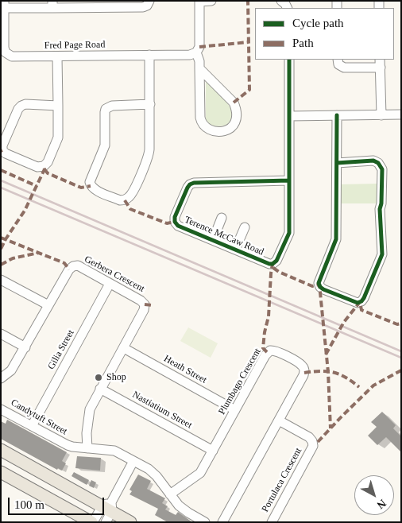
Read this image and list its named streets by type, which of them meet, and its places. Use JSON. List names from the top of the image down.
{
  "streets": {
    "street": [
      "Fred Page Road",
      "Terence McCaw Road",
      "Gerbera Crescent",
      "Gilia Street",
      "Heath Street",
      "Plumbago Crescent",
      "Nastiatium Street",
      "Candytuft Street",
      "Portulaca Crescent"
    ]
  },
  "crossings": [
    ["Gerbera Crescent", "Gilia Street"],
    ["Gerbera Crescent", "Heath Street"],
    ["Gerbera Crescent", "Nastiatium Street"],
    ["Gerbera Crescent", "Candytuft Street"],
    ["Gilia Street", "Candytuft Street"],
    ["Heath Street", "Plumbago Crescent"],
    ["Plumbago Crescent", "Nastiatium Street"],
    ["Plumbago Crescent", "Candytuft Street"],
    ["Plumbago Crescent", "Portulaca Crescent"]
  ],
  "places": ["Shop"],
  "legend": ["Cycle path", "Path"],
  "scale_bar": "100 m",
  "north": "bottom right"
}
